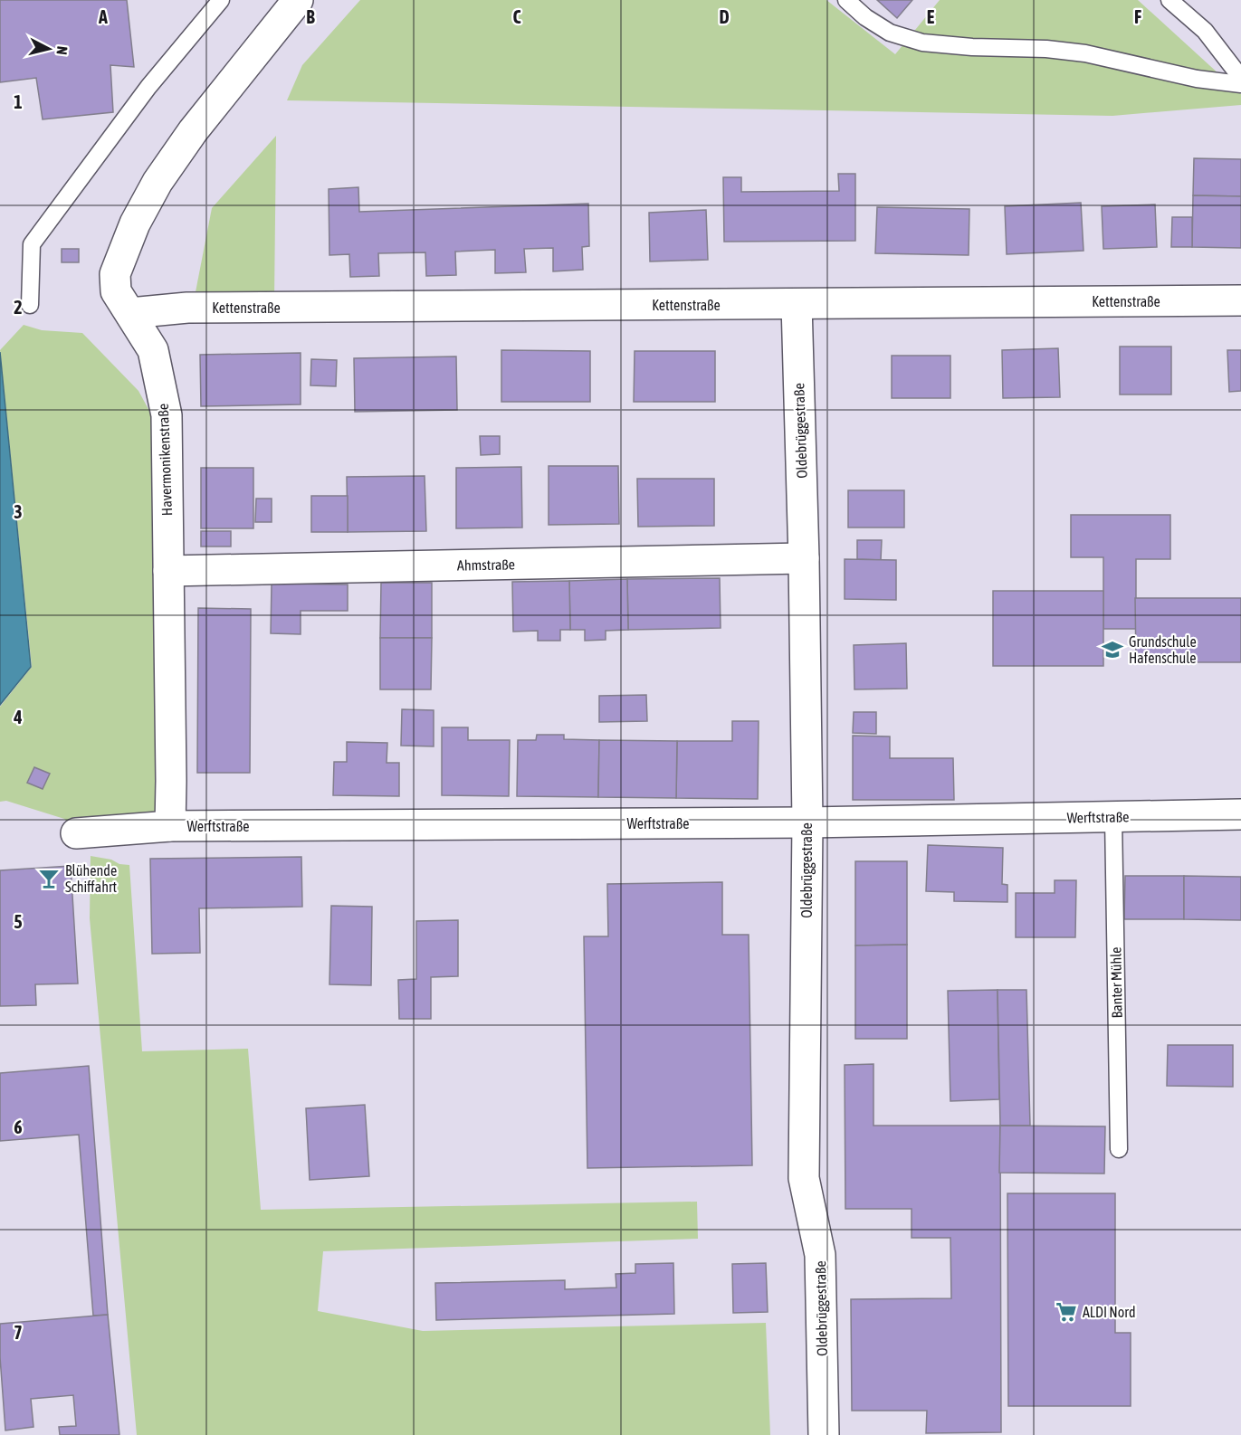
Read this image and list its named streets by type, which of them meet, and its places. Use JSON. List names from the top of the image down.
{
  "streets": {
    "street": [
      "Kettenstraße",
      "Oldebrüggestraße",
      "Havermonikenstraße",
      "Ahmstraße",
      "Werftstraße"
    ],
    "lane": ["Banter Mühle"]
  },
  "crossings": [
    ["Kettenstraße", "Oldebrüggestraße"],
    ["Kettenstraße", "Havermonikenstraße"],
    ["Oldebrüggestraße", "Ahmstraße"],
    ["Oldebrüggestraße", "Werftstraße"],
    ["Havermonikenstraße", "Ahmstraße"],
    ["Havermonikenstraße", "Werftstraße"],
    ["Werftstraße", "Banter Mühle"]
  ],
  "places": {
    "school or university": ["Grundschule Hafenschule"],
    "bar": ["Blühende Schiffahrt"],
    "supermarket": ["ALDI Nord"]
  },
  "north": "right",
  "grid": {
    "columns": [
      "A",
      "B",
      "C",
      "D",
      "E",
      "F"
    ],
    "rows": [
      "1",
      "2",
      "3",
      "4",
      "5",
      "6",
      "7"
    ]
  }
}
